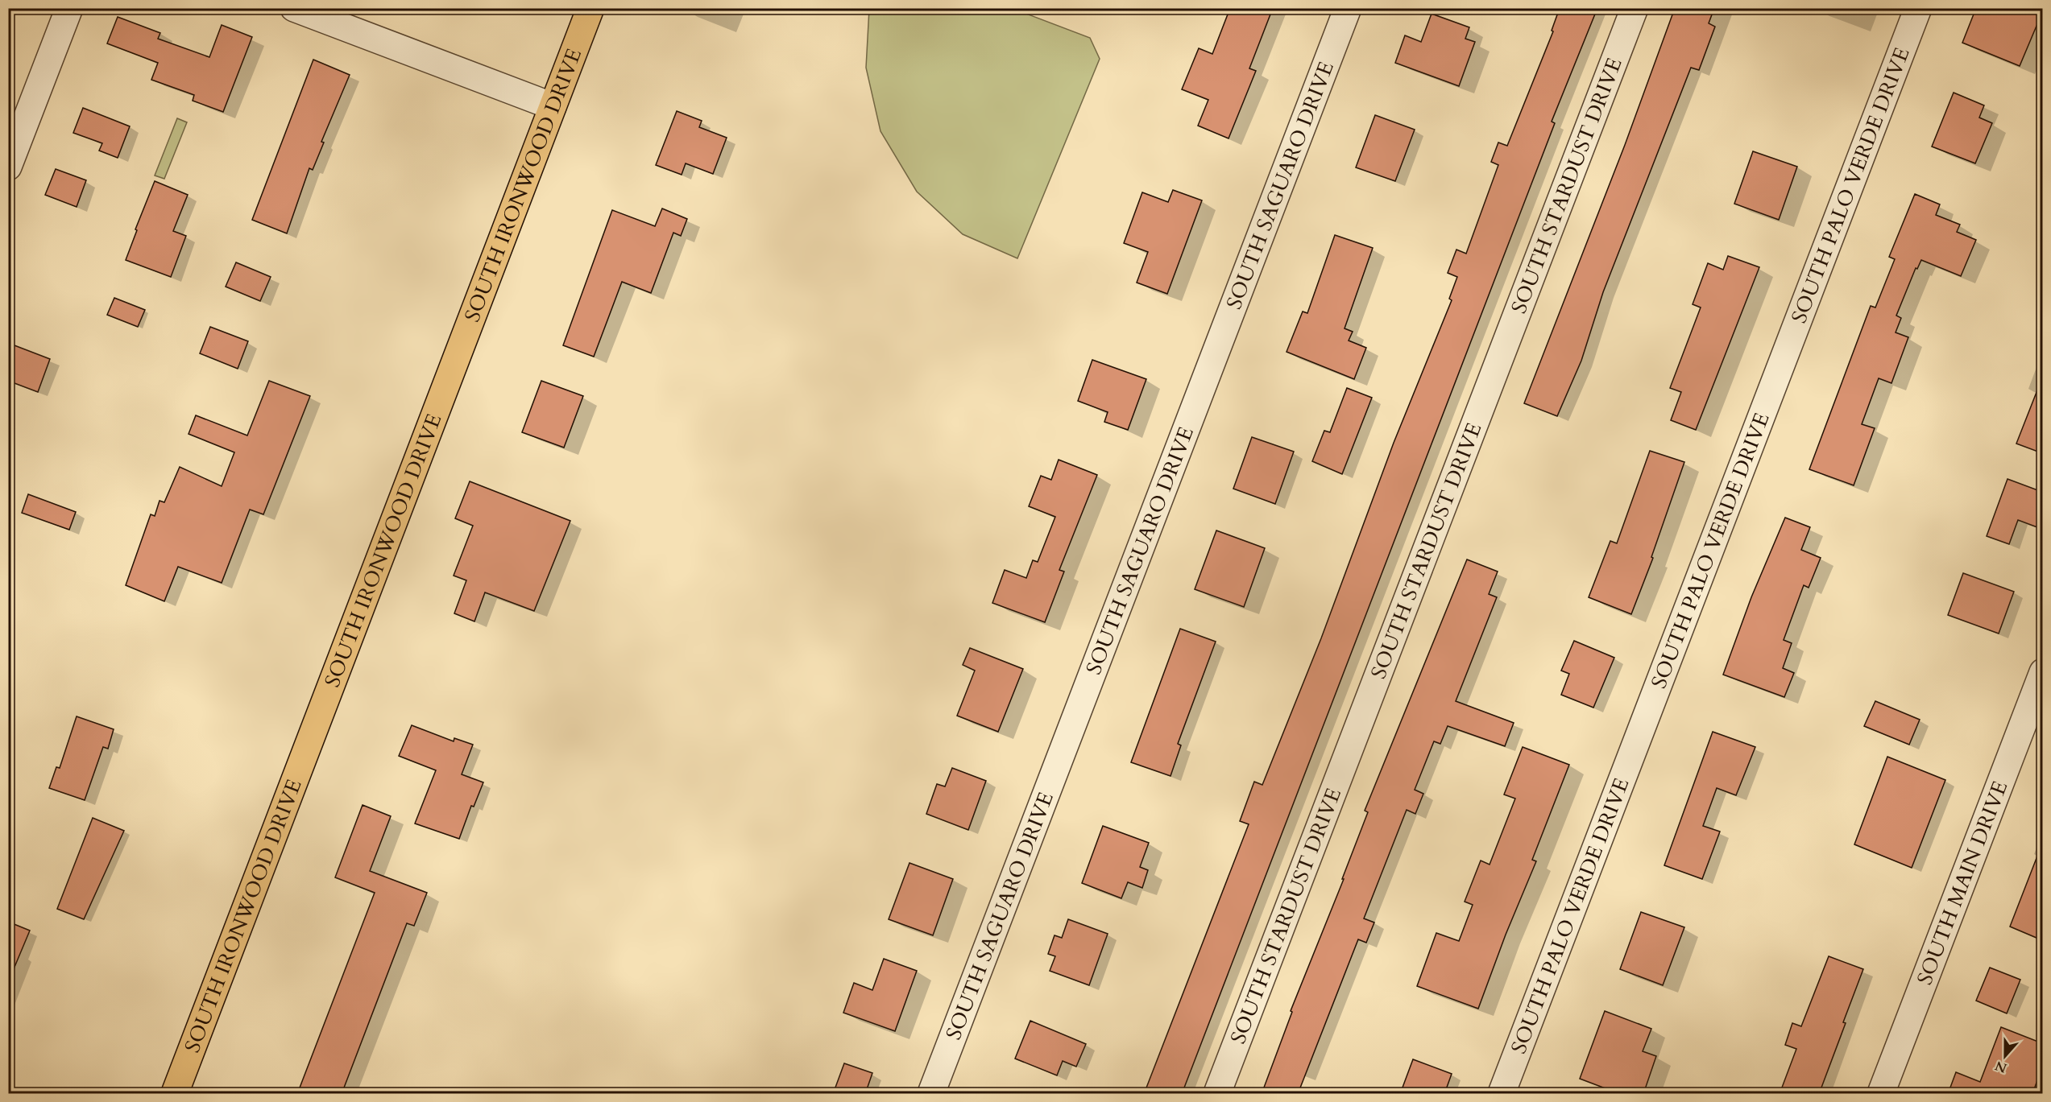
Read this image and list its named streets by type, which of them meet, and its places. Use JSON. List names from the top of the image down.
{
  "streets": {
    "main road": ["SOUTH IRONWOOD DRIVE"],
    "street": [
      "SOUTH SAGUARO DRIVE",
      "SOUTH STARDUST DRIVE",
      "SOUTH PALO VERDE DRIVE",
      "SOUTH MAIN DRIVE"
    ]
  },
  "north": "bottom"
}
